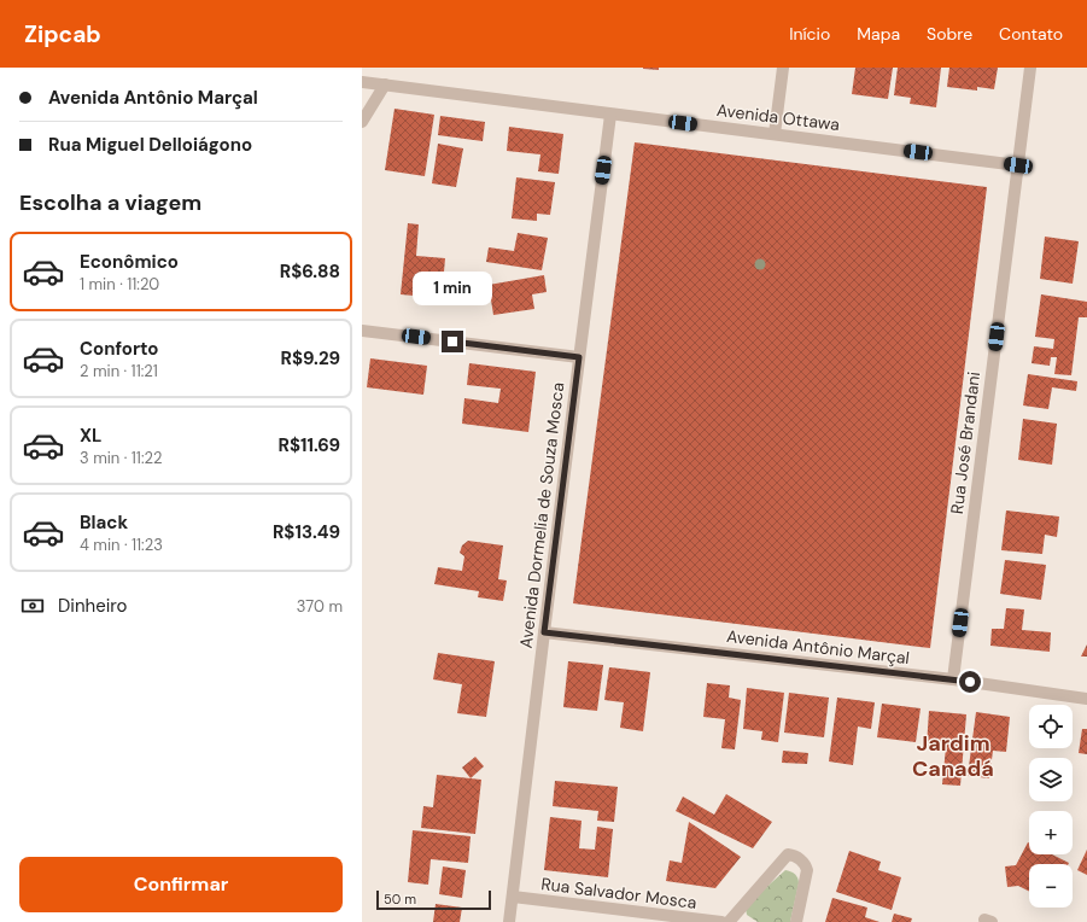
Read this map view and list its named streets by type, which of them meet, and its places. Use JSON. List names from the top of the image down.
{
  "streets": {
    "street": [
      "Avenida Ottawa",
      "Rua José Brandani",
      "Avenida Dormelia de Souza Mosca",
      "Avenida Antônio Marçal",
      "Rua Salvador Mosca"
    ]
  },
  "crossings": [
    ["Avenida Ottawa", "Rua José Brandani"],
    ["Avenida Ottawa", "Avenida Dormelia de Souza Mosca"],
    ["Rua José Brandani", "Avenida Antônio Marçal"],
    ["Avenida Dormelia de Souza Mosca", "Avenida Antônio Marçal"],
    ["Avenida Dormelia de Souza Mosca", "Rua Salvador Mosca"]
  ],
  "districts": ["Jardim Canadá"],
  "scale_bar": "50 m",
  "page": {
    "header": "Zipcab",
    "nav": [
      "Início",
      "Mapa",
      "Sobre",
      "Contato"
    ],
    "banner": ["Avenida Antônio Marçal", "Rua Miguel Delloiágono"],
    "heading": "Escolha a viagem",
    "list": [
      {
        "name": "Econômico",
        "note": "1 min · 11:20",
        "value": "R$6.88"
      },
      {
        "name": "Conforto",
        "note": "2 min · 11:21",
        "value": "R$9.29"
      },
      {
        "name": "XL",
        "note": "3 min · 11:22",
        "value": "R$11.69"
      },
      {
        "name": "Black",
        "note": "4 min · 11:23",
        "value": "R$13.49"
      }
    ],
    "bubble": "1 min",
    "pay": ["Dinheiro", "370 m"],
    "map_buttons": ["+", "−"],
    "buttons": "Confirmar",
    "scale": "50 m"
  }
}
